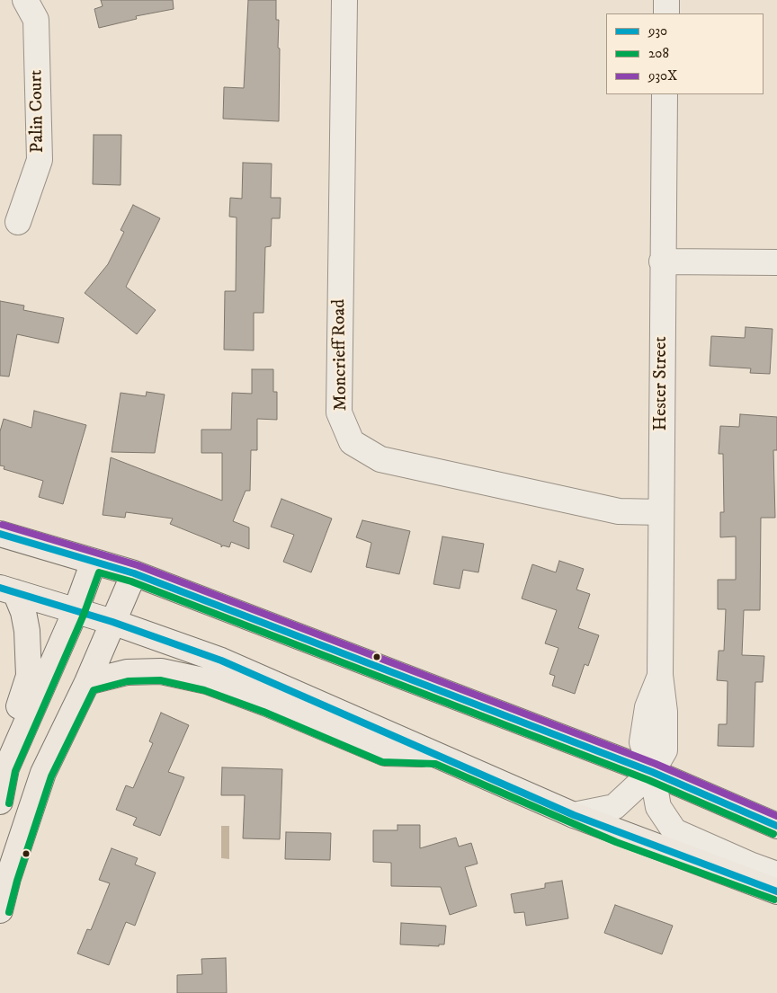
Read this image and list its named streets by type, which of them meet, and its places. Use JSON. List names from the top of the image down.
{
  "streets": {
    "street": ["Palin Court", "Moncrieff Road", "Hester Street"]
  },
  "crossings": [
    ["Moncrieff Road", "Hester Street"]
  ],
  "lines": ["transit line 930X", "transit line 930", "transit line 208"],
  "legend": ["930", "208", "930X"]
}
